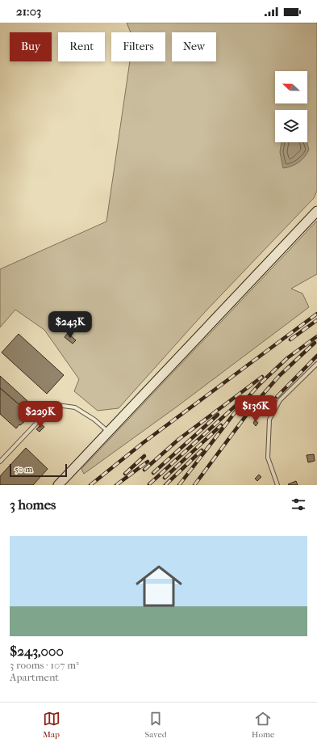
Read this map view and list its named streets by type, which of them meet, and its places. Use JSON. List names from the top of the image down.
{
  "scale_bar": "50 m",
  "north": "left",
  "page": {
    "status": "21:03",
    "chip": [
      "Buy",
      "Rent",
      "Filters",
      "New"
    ],
    "price": ["$243K", "$136K", "$229K"],
    "scale": "50 m",
    "heading": "3 homes",
    "list": [
      {
        "name": "$243,000",
        "note": "3 rooms · 107 m² · Apartment"
      }
    ],
    "tabs": ["Map", "Saved", "Home"]
  }
}
